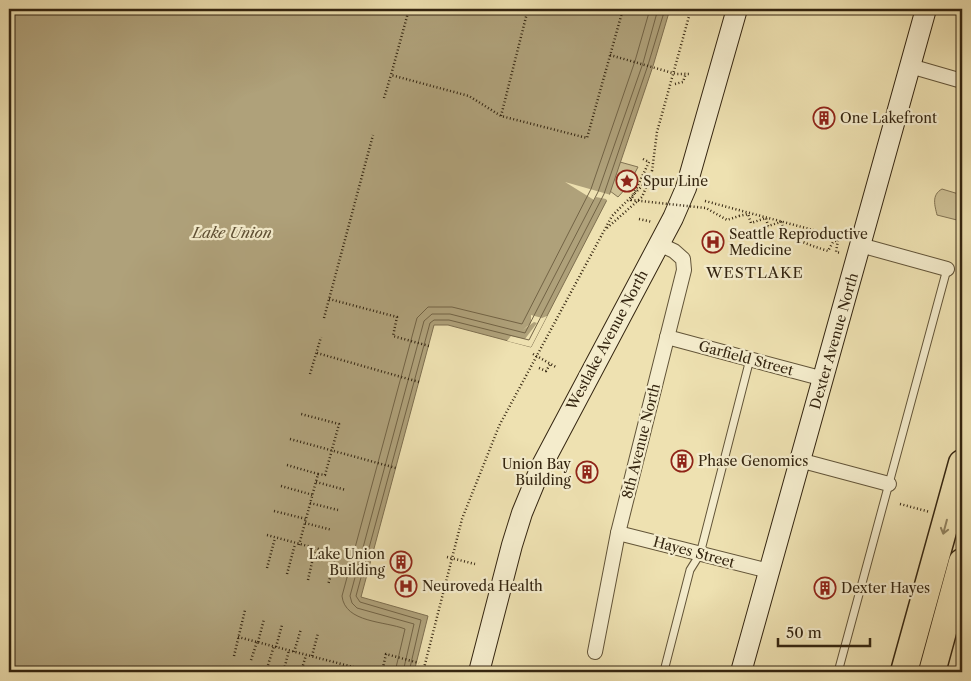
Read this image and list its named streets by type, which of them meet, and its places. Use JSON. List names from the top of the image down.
{
  "streets": {
    "main road": ["Westlake Avenue North", "Dexter Avenue North"],
    "street": ["Garfield Street", "8th Avenue North", "Hayes Street"]
  },
  "crossings": [
    ["Westlake Avenue North", "8th Avenue North"],
    ["Dexter Avenue North", "Garfield Street"],
    ["Dexter Avenue North", "Hayes Street"],
    ["Garfield Street", "8th Avenue North"],
    ["8th Avenue North", "Hayes Street"]
  ],
  "districts": ["WESTLAKE"],
  "water": ["Lake Union"],
  "places": {
    "building": [
      "One Lakefront",
      "Phase Genomics",
      "Union Bay Building",
      "Lake Union Building",
      "Dexter Hayes"
    ],
    "place": ["Spur Line"],
    "hospital": ["Seattle Reproductive Medicine", "Neuroveda Health"]
  },
  "scale_bar": "50 m"
}
